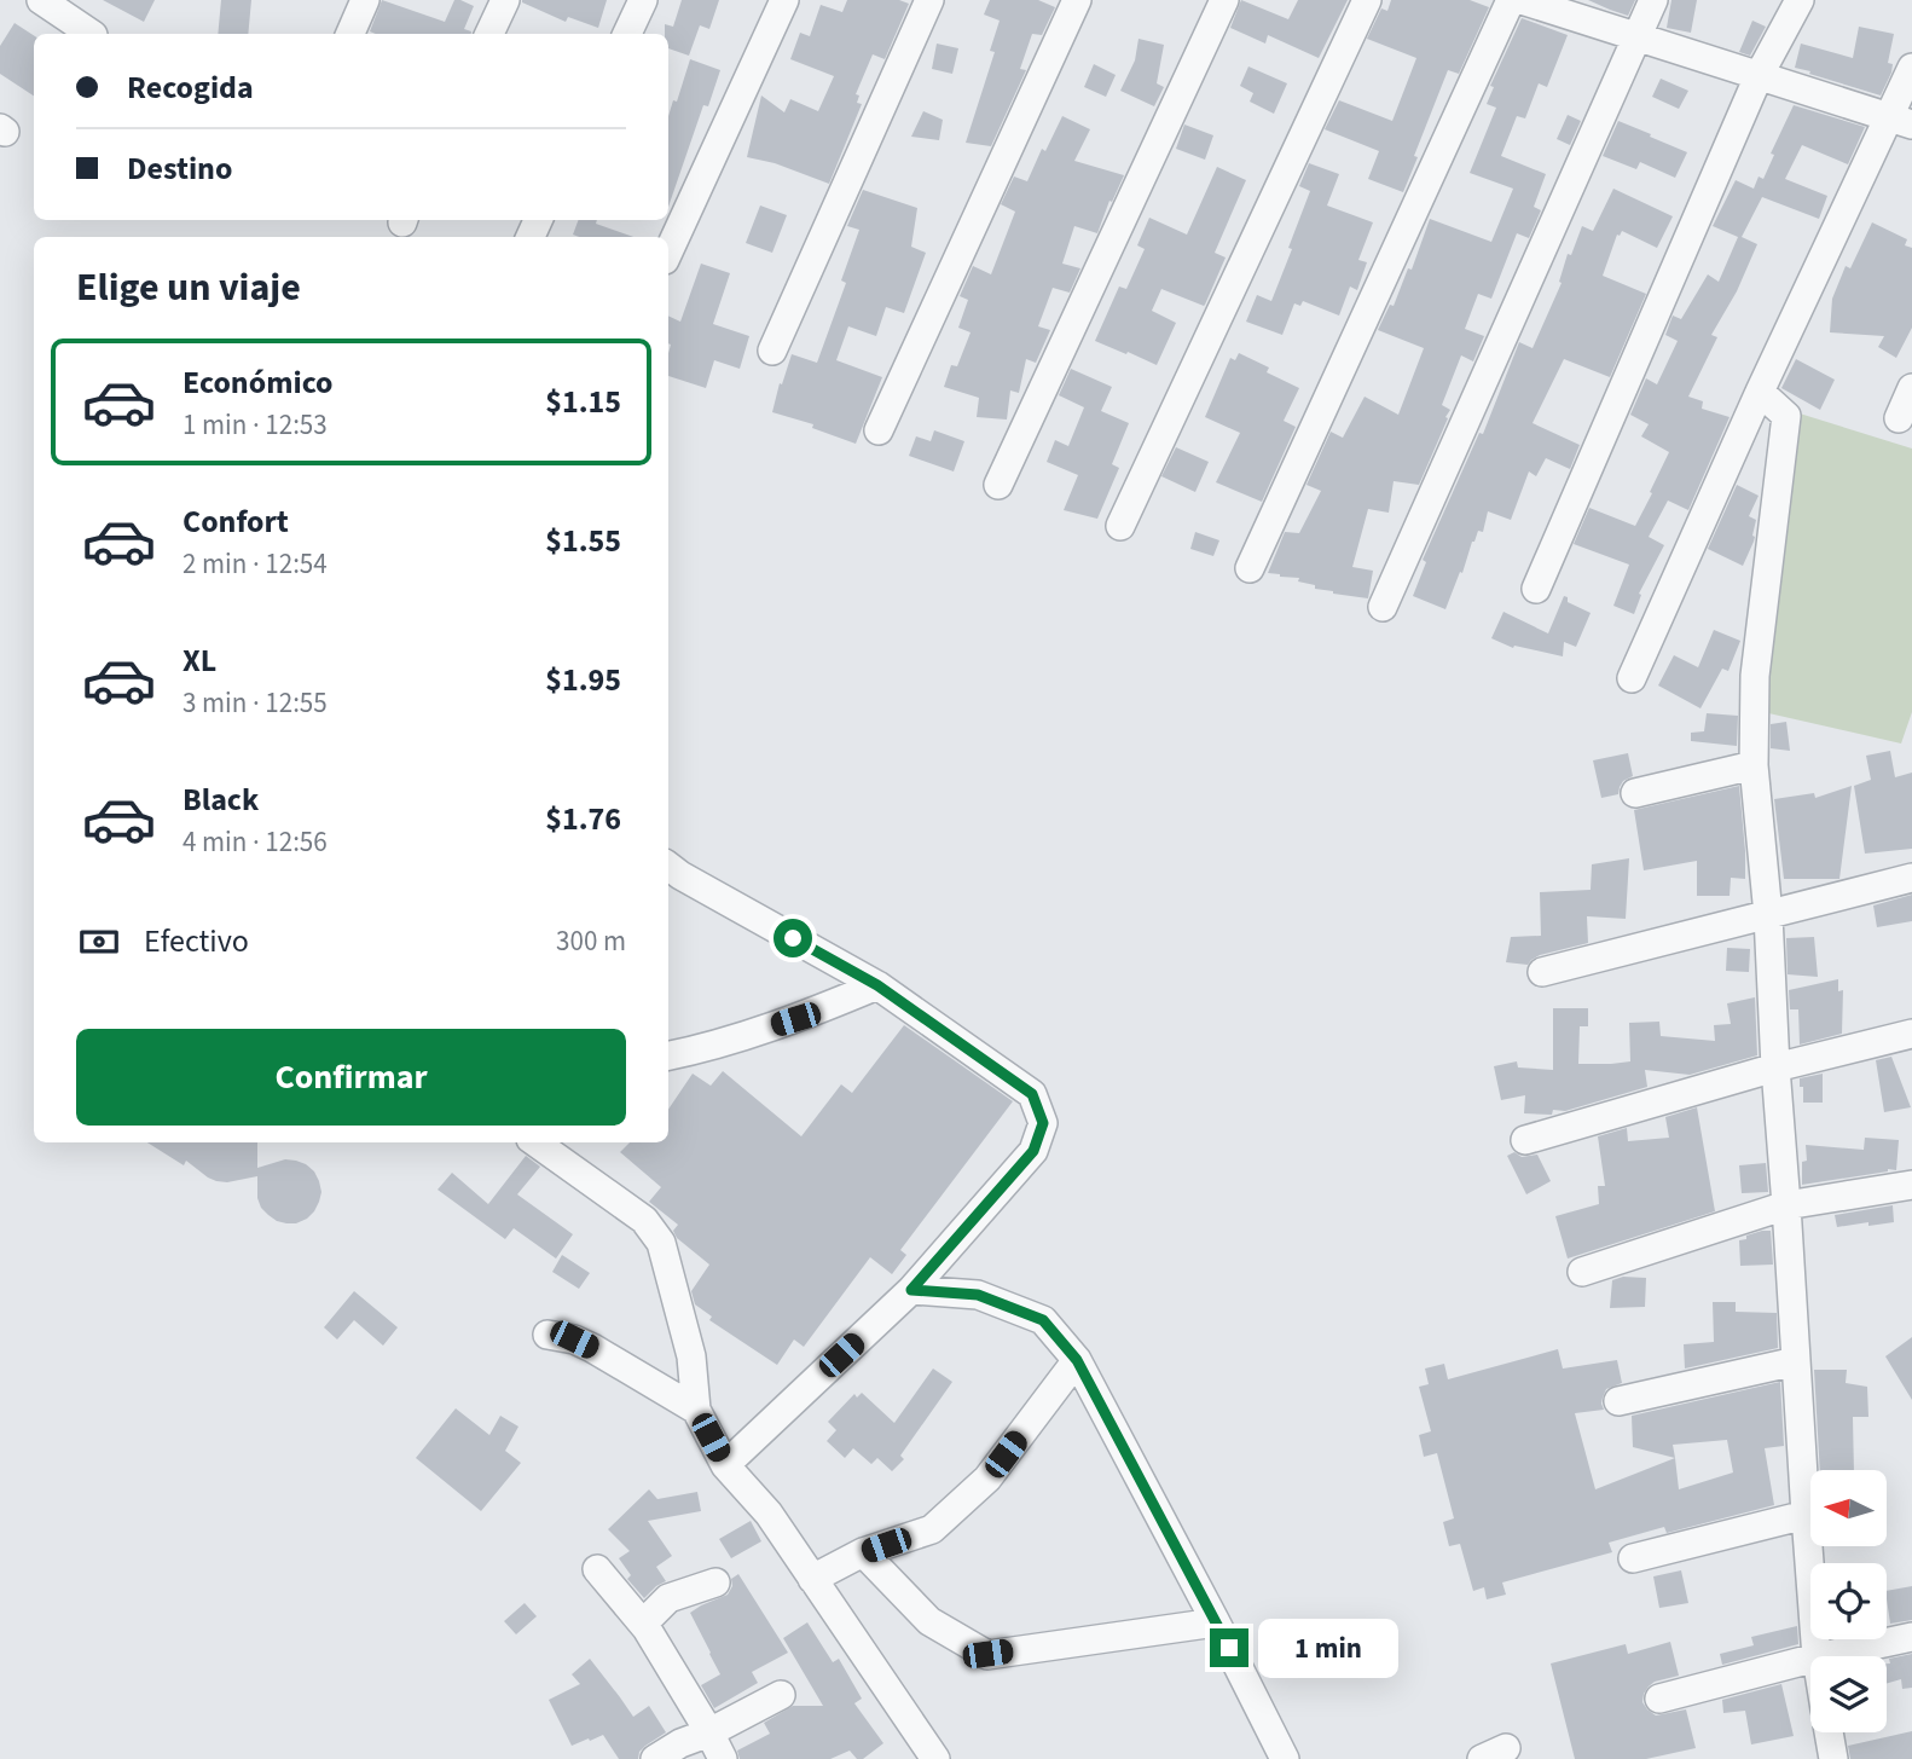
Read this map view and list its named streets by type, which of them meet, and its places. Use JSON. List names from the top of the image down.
{
  "north": "left",
  "page": {
    "banner": ["Recogida", "Destino"],
    "heading": "Elige un viaje",
    "list": [
      {
        "name": "Económico",
        "note": "1 min · 12:53",
        "value": "$1.15"
      },
      {
        "name": "Confort",
        "note": "2 min · 12:54",
        "value": "$1.55"
      },
      {
        "name": "XL",
        "note": "3 min · 12:55",
        "value": "$1.95"
      },
      {
        "name": "Black",
        "note": "4 min · 12:56",
        "value": "$1.76"
      }
    ],
    "pay": ["Efectivo", "300 m"],
    "buttons": "Confirmar",
    "bubble": "1 min"
  }
}
